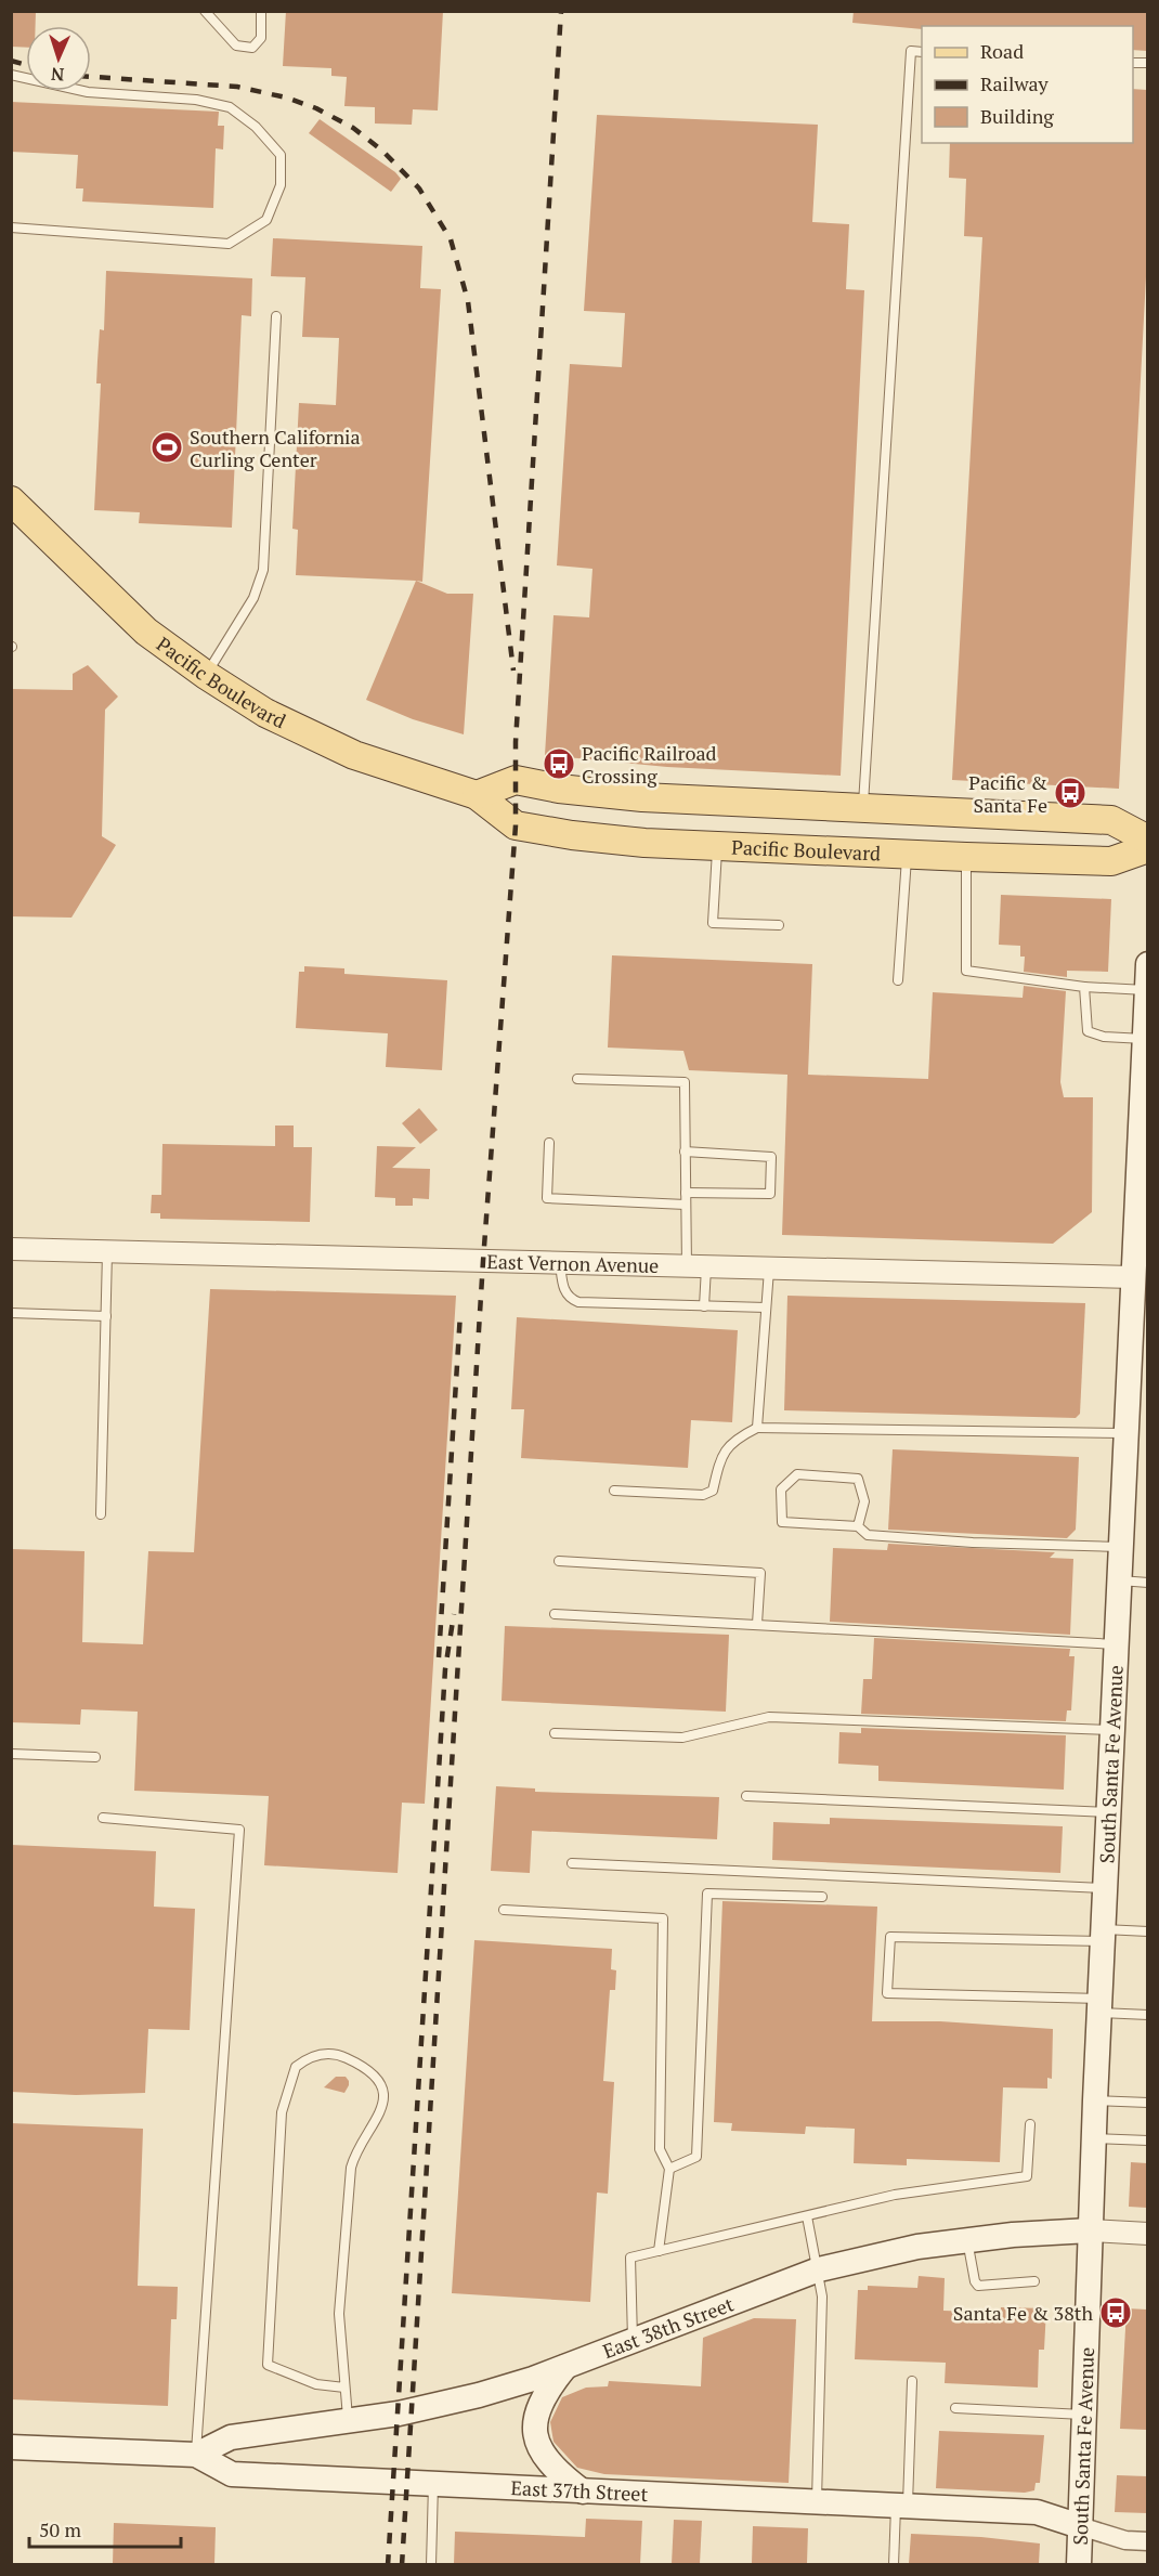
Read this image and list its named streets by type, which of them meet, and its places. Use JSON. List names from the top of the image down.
{
  "streets": {
    "main road": [
      "Pacific Boulevard",
      "South Santa Fe Avenue",
      "East 38th Street",
      "East 37th Street"
    ],
    "street": ["East Vernon Avenue"]
  },
  "crossings": [
    ["East Vernon Avenue", "South Santa Fe Avenue"],
    ["South Santa Fe Avenue", "East 38th Street"],
    ["South Santa Fe Avenue", "East 37th Street"],
    ["East 38th Street", "East 37th Street"]
  ],
  "places": {
    "sports": ["Southern California Curling Center"],
    "bus stop": ["Pacific Railroad Crossing", "Pacific & Santa Fe", "Santa Fe & 38th"]
  },
  "legend": ["Road", "Railway", "Building"],
  "scale_bar": "50 m",
  "north": "bottom"
}
